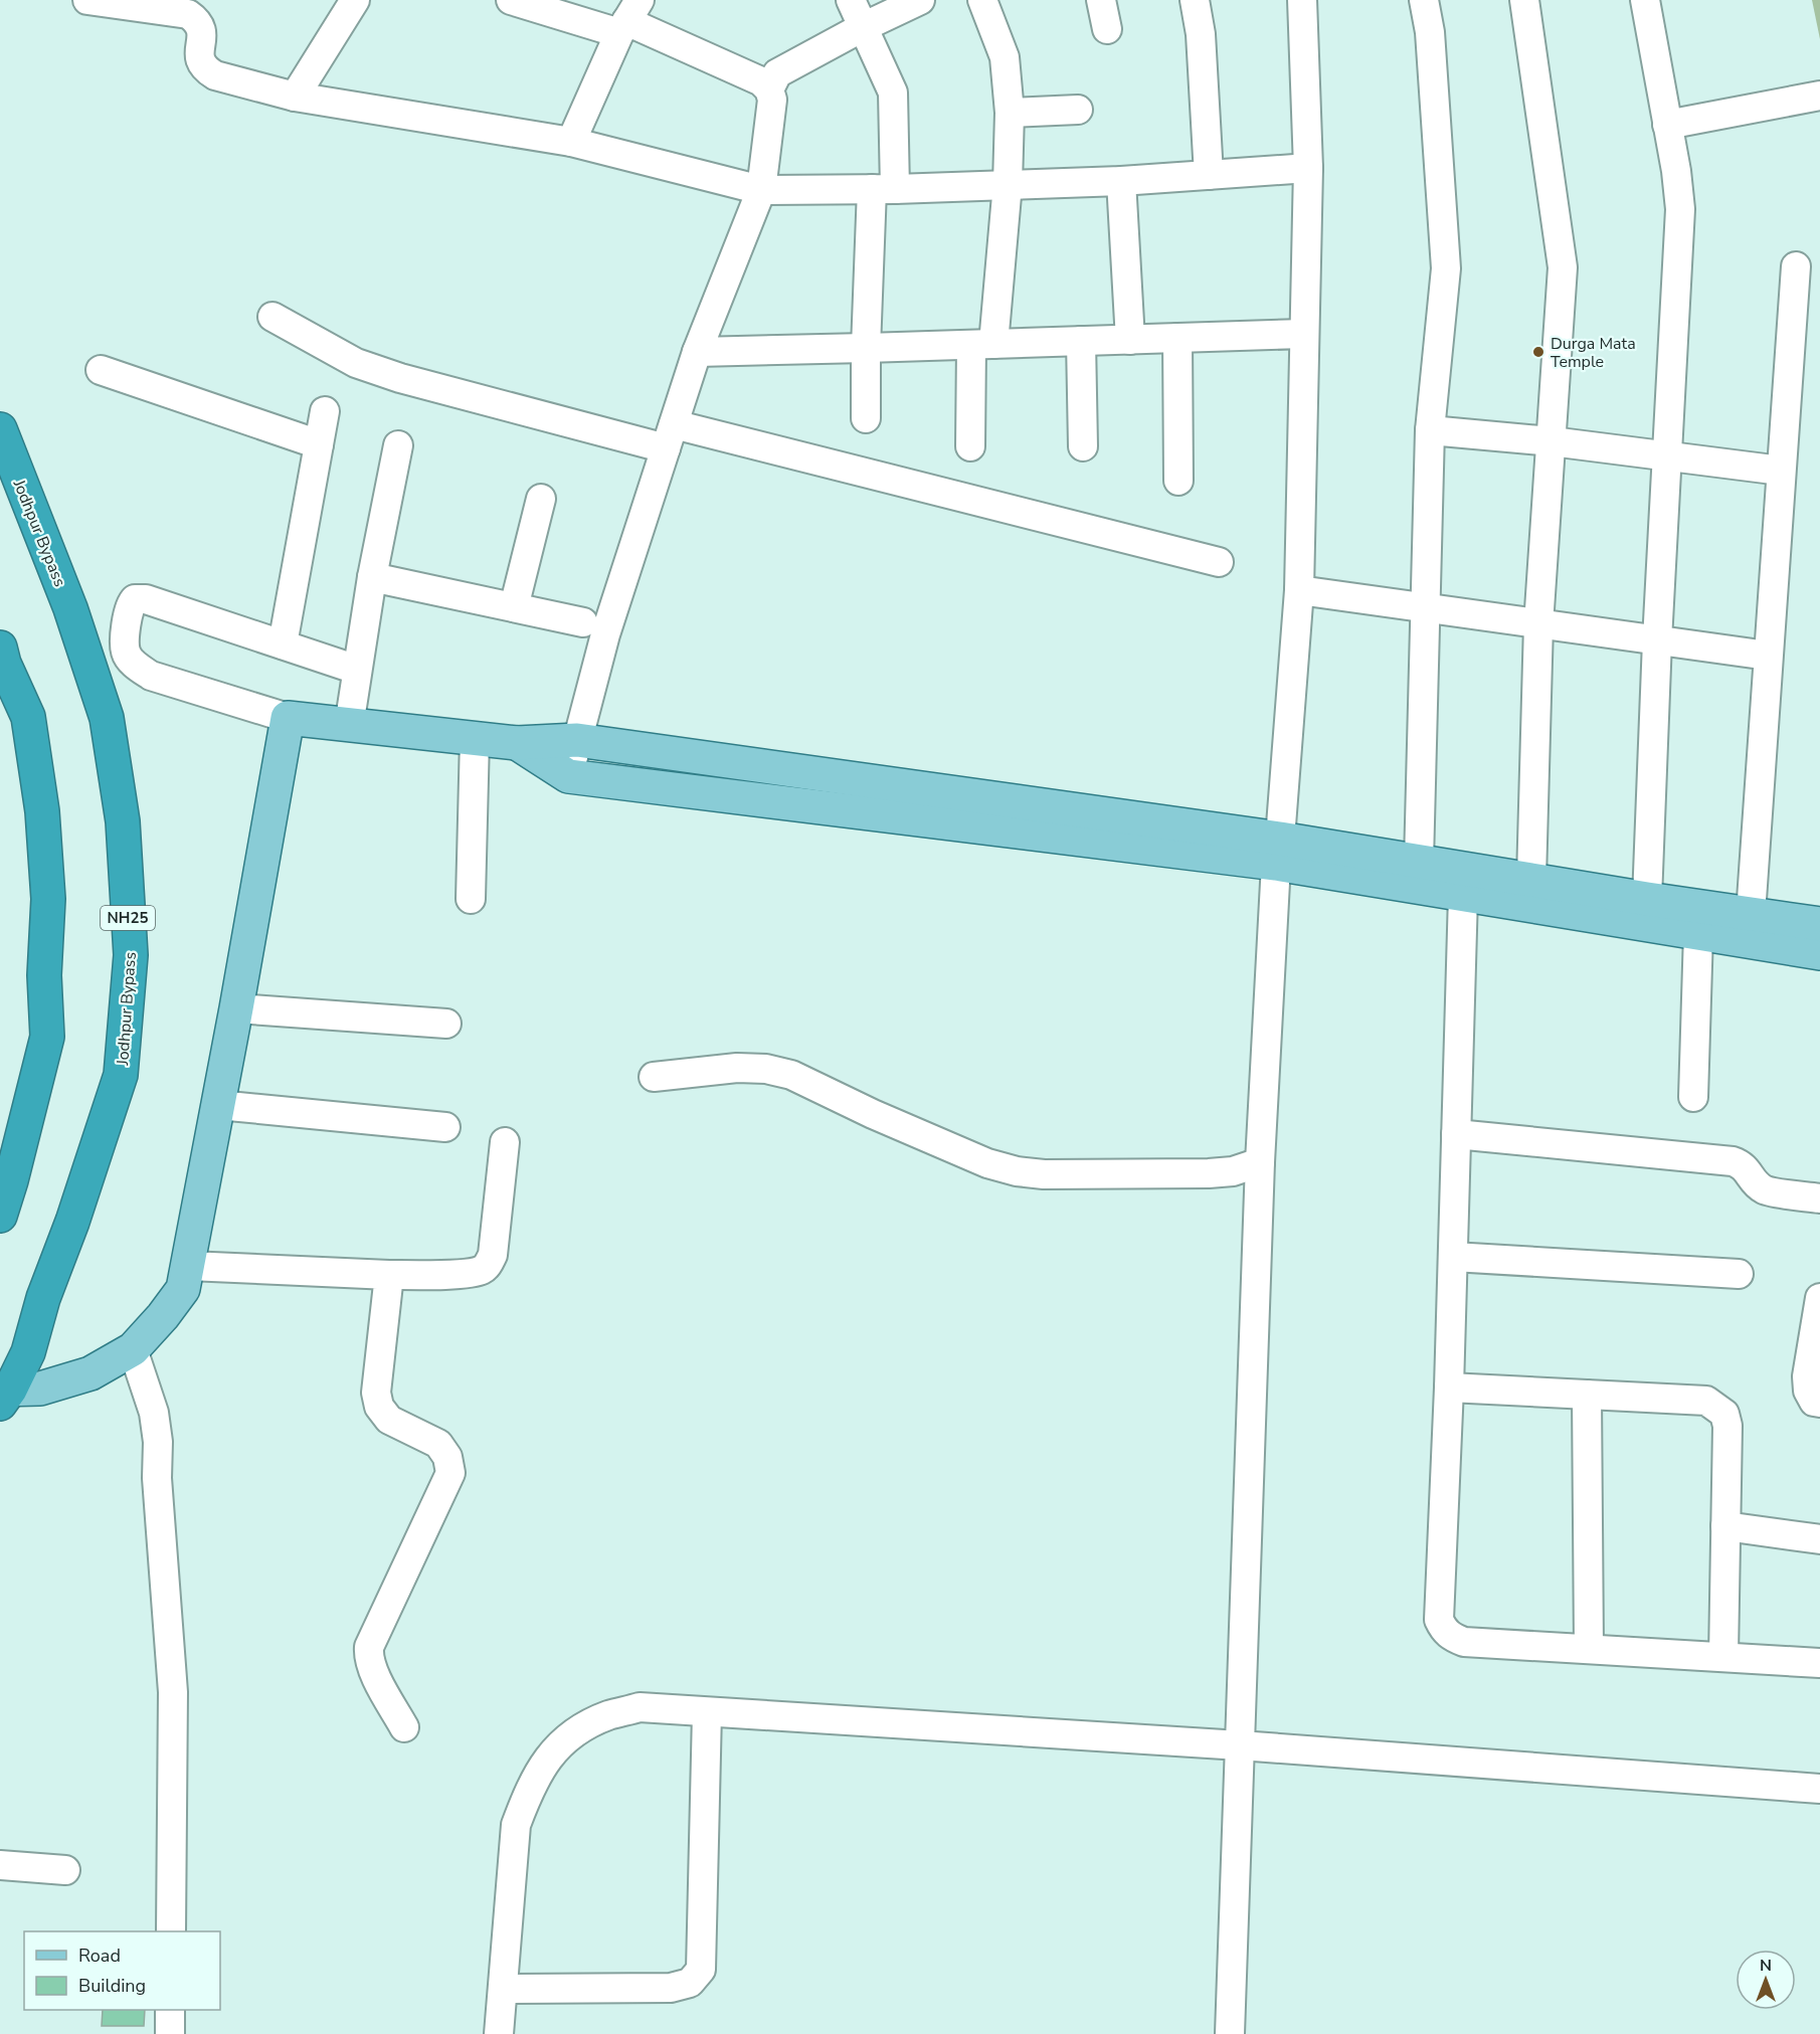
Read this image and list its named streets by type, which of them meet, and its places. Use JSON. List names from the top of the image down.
{
  "streets": {
    "highway": ["Jodhpur Bypass", "NH25"]
  },
  "places": ["Durga Mata Temple"],
  "legend": ["Road", "Building"],
  "north": "top"
}
